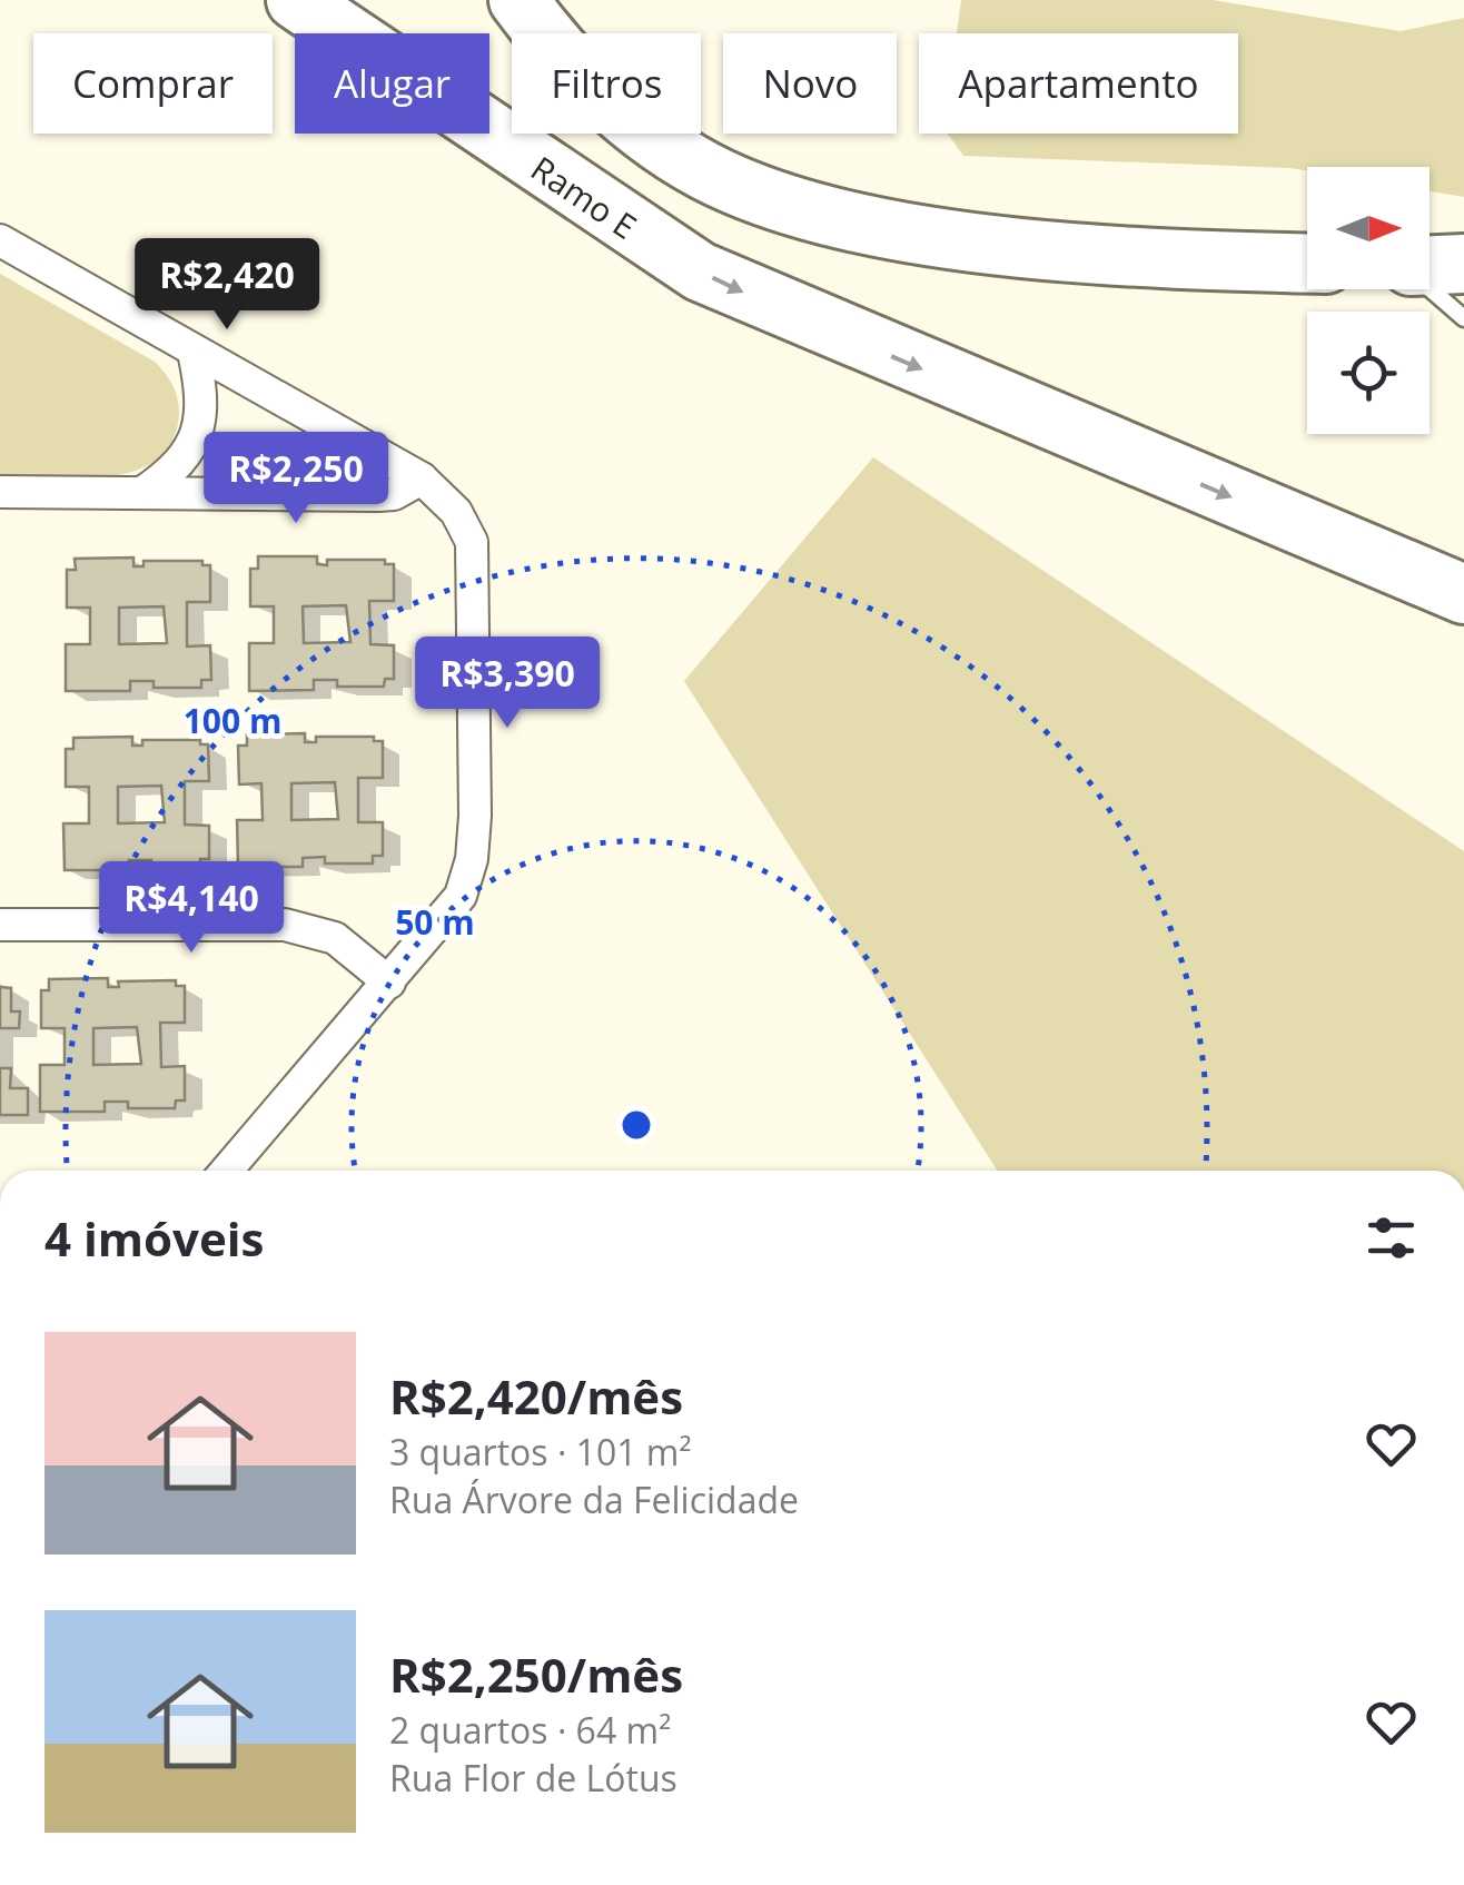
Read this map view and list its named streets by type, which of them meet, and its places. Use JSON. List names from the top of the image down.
{
  "streets": {
    "highway": ["Ramo E"]
  },
  "north": "right",
  "page": {
    "chip": [
      "Comprar",
      "Alugar",
      "Filtros",
      "Novo",
      "Apartamento"
    ],
    "price": [
      "R$2,420",
      "R$2,250",
      "R$3,390",
      "R$4,140"
    ],
    "heading": "4 imóveis",
    "list": [
      {
        "name": "R$2,420/mês",
        "note": "3 quartos · 101 m² · Rua Árvore da Felicidade"
      },
      {
        "name": "R$2,250/mês",
        "note": "2 quartos · 64 m² · Rua Flor de Lótus"
      }
    ]
  },
  "rings": ["100 m", "50 m"]
}
